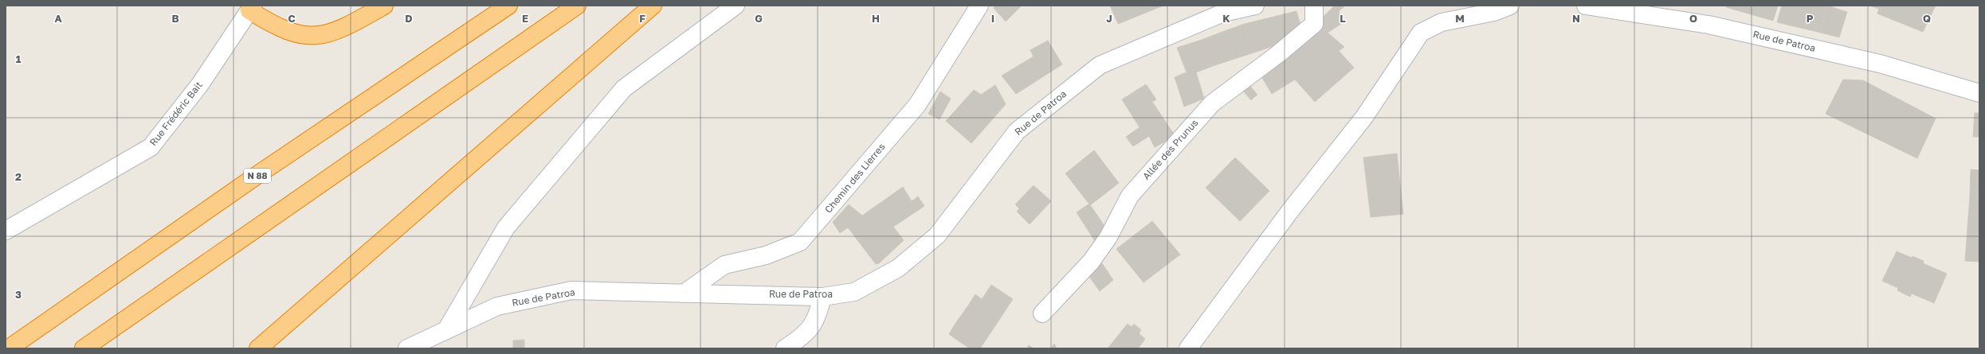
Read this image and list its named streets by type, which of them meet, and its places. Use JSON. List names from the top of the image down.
{
  "streets": {
    "highway": ["N 88"],
    "street": [
      "Rue de Patroa",
      "Rue Frédéric Bait",
      "Allée des Prunus",
      "Chemin des Lierres"
    ]
  },
  "crossings": [
    ["Rue de Patroa", "Chemin des Lierres"]
  ],
  "grid": {
    "columns": [
      "A",
      "B",
      "C",
      "D",
      "E",
      "F",
      "G",
      "H",
      "I",
      "J",
      "K",
      "L",
      "M",
      "N",
      "O",
      "P",
      "Q"
    ],
    "rows": ["1", "2", "3"]
  }
}
